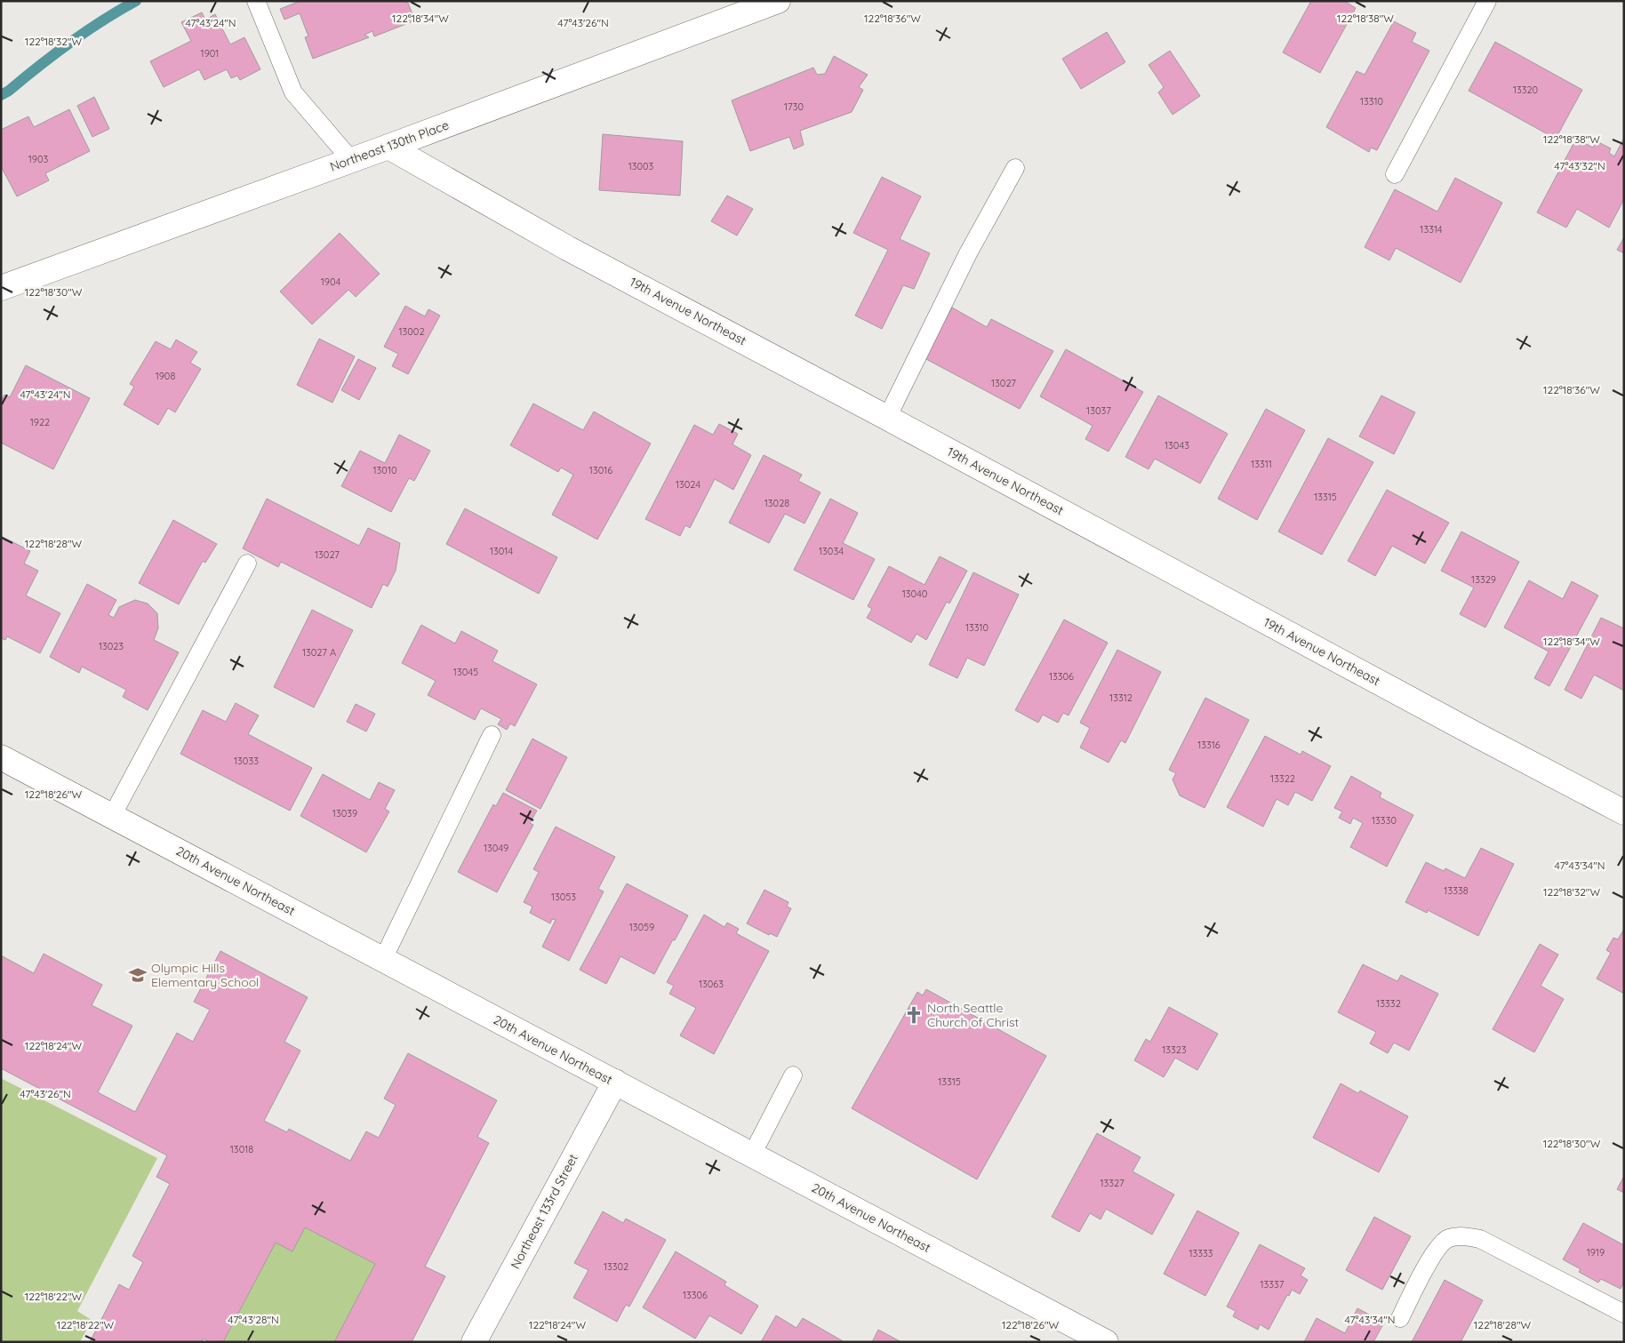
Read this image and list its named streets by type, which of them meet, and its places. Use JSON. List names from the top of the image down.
{
  "streets": {
    "street": [
      "Northeast 130th Place",
      "19th Avenue Northeast",
      "20th Avenue Northeast",
      "Northeast 133rd Street"
    ]
  },
  "crossings": [
    ["Northeast 130th Place", "19th Avenue Northeast"],
    ["20th Avenue Northeast", "Northeast 133rd Street"]
  ],
  "places": {
    "school or university": ["Olympic Hills Elementary School"],
    "church": ["North Seattle Church of Christ"]
  },
  "house_numbers": [
    "1901",
    "13320",
    "13310",
    "1730",
    "1903",
    "13003",
    "13314",
    "1904",
    "13002",
    "1908",
    "13027",
    "13037",
    "1922",
    "13043",
    "13311",
    "13010",
    "13016",
    "13024",
    "13315",
    "13028",
    "13014",
    "13034",
    "13027",
    "13329",
    "13040",
    "13310",
    "13023",
    "13027 A",
    "13045",
    "13306",
    "13312",
    "13316",
    "13033",
    "13322",
    "13039",
    "13330",
    "13049",
    "13338",
    "13053",
    "13059",
    "13063",
    "13332",
    "13323",
    "13315",
    "13018",
    "13327",
    "1919",
    "13333",
    "13302",
    "13337",
    "13306"
  ],
  "coordinates": [
    "122°18'34\"W",
    "122°18'36\"W",
    "122°18'38\"W",
    "47°43'24\"N",
    "47°43'26\"N",
    "122°18'32\"W",
    "47°43'32\"N",
    "122°18'30\"W",
    "122°18'28\"W",
    "122°18'26\"W",
    "47°43'34\"N",
    "122°18'24\"W",
    "122°18'22\"W",
    "47°43'28\"N"
  ]
}
